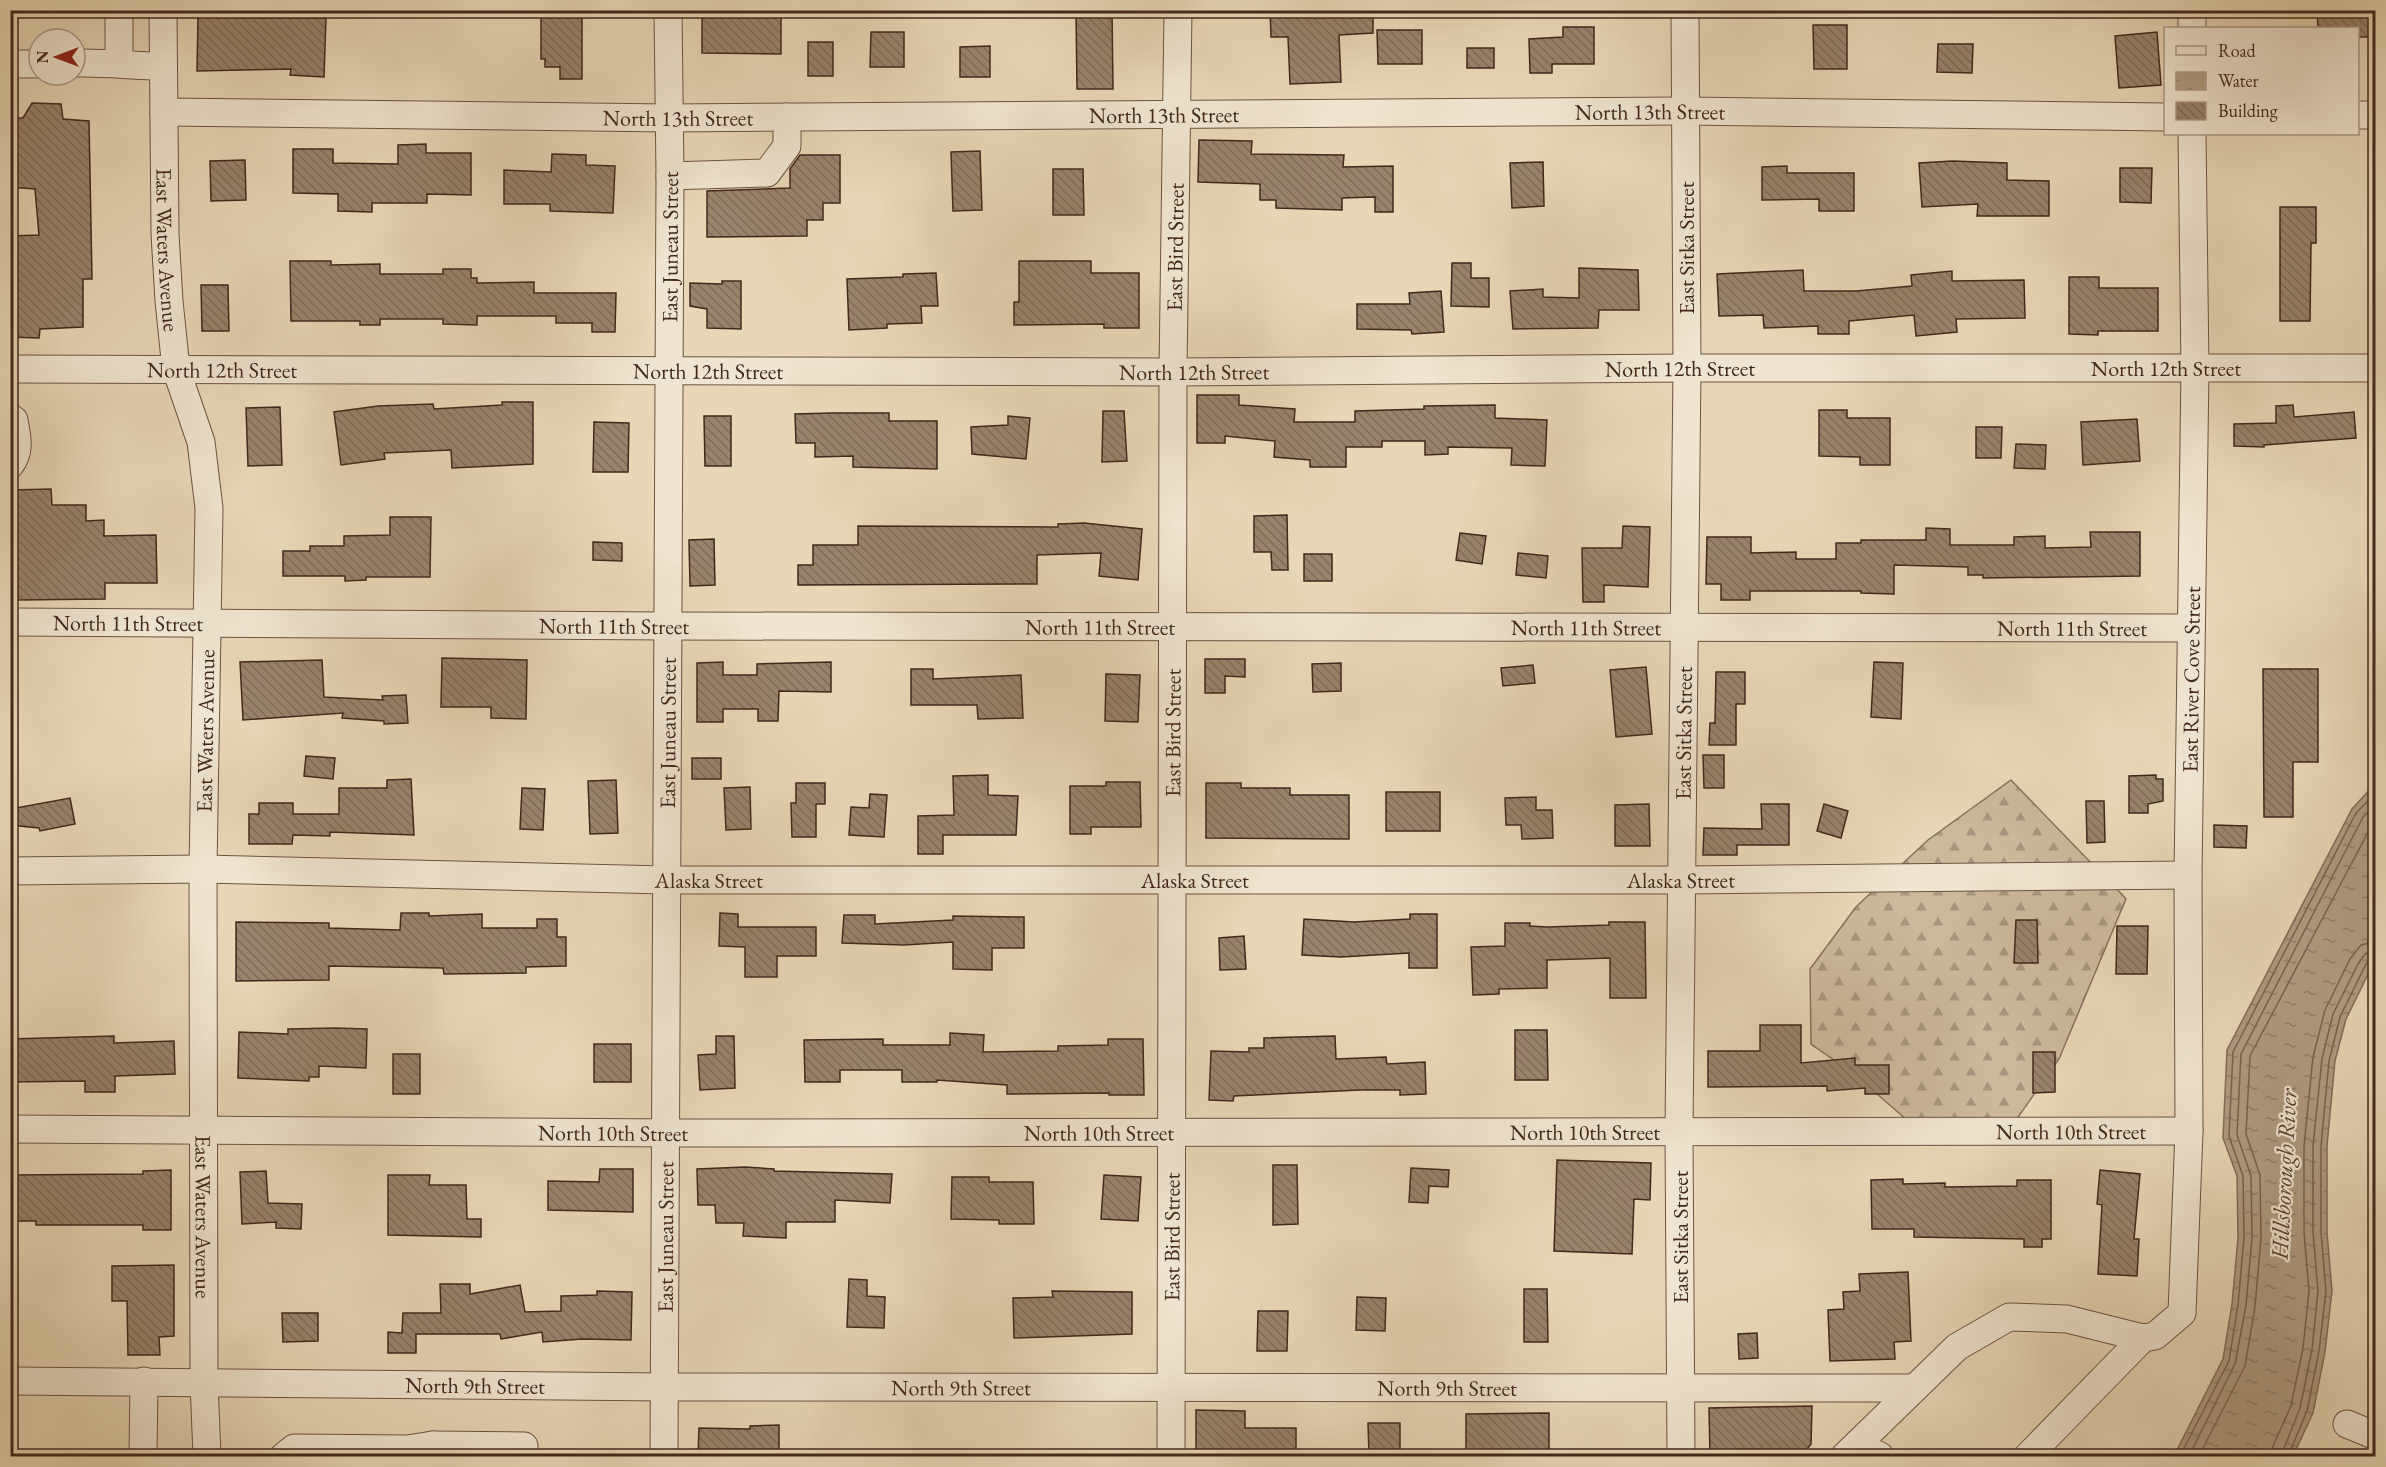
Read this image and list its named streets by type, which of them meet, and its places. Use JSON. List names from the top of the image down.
{
  "streets": {
    "street": [
      "North 13th Street",
      "East Juneau Street",
      "East Bird Street",
      "East Sitka Street",
      "East Waters Avenue",
      "North 12th Street",
      "North 11th Street",
      "East River Cove Street",
      "Alaska Street",
      "North 10th Street",
      "North 9th Street"
    ]
  },
  "crossings": [
    ["North 13th Street", "East Juneau Street"],
    ["North 13th Street", "East Bird Street"],
    ["North 13th Street", "East Sitka Street"],
    ["North 13th Street", "East Waters Avenue"],
    ["East Juneau Street", "North 12th Street"],
    ["East Juneau Street", "North 11th Street"],
    ["East Juneau Street", "Alaska Street"],
    ["East Juneau Street", "North 10th Street"],
    ["East Juneau Street", "North 9th Street"],
    ["East Bird Street", "North 12th Street"],
    ["East Bird Street", "North 11th Street"],
    ["East Bird Street", "Alaska Street"],
    ["East Bird Street", "North 10th Street"],
    ["East Bird Street", "North 9th Street"],
    ["East Sitka Street", "North 12th Street"],
    ["East Sitka Street", "North 11th Street"],
    ["East Sitka Street", "Alaska Street"],
    ["East Sitka Street", "North 10th Street"],
    ["East Sitka Street", "North 9th Street"],
    ["East Waters Avenue", "North 12th Street"],
    ["East Waters Avenue", "North 11th Street"],
    ["East Waters Avenue", "Alaska Street"],
    ["East Waters Avenue", "North 10th Street"],
    ["East Waters Avenue", "North 9th Street"],
    ["North 12th Street", "East River Cove Street"],
    ["North 11th Street", "East River Cove Street"],
    ["East River Cove Street", "Alaska Street"],
    ["East River Cove Street", "North 10th Street"]
  ],
  "water": ["Hillsborough River"],
  "legend": ["Road", "Water", "Building"],
  "north": "left"
}
